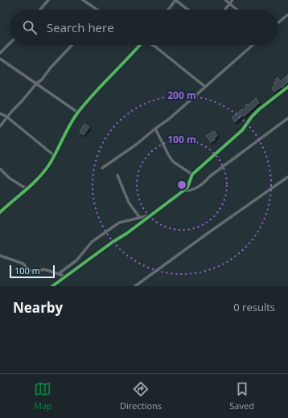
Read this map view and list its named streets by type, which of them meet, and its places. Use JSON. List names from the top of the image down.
{
  "scale_bar": "100 m",
  "page": {
    "search": "Search here",
    "scale": "100 m",
    "heading": ["Nearby", "0 results"],
    "nav": ["Map", "Directions", "Saved"]
  },
  "rings": ["200 m", "100 m"]
}
